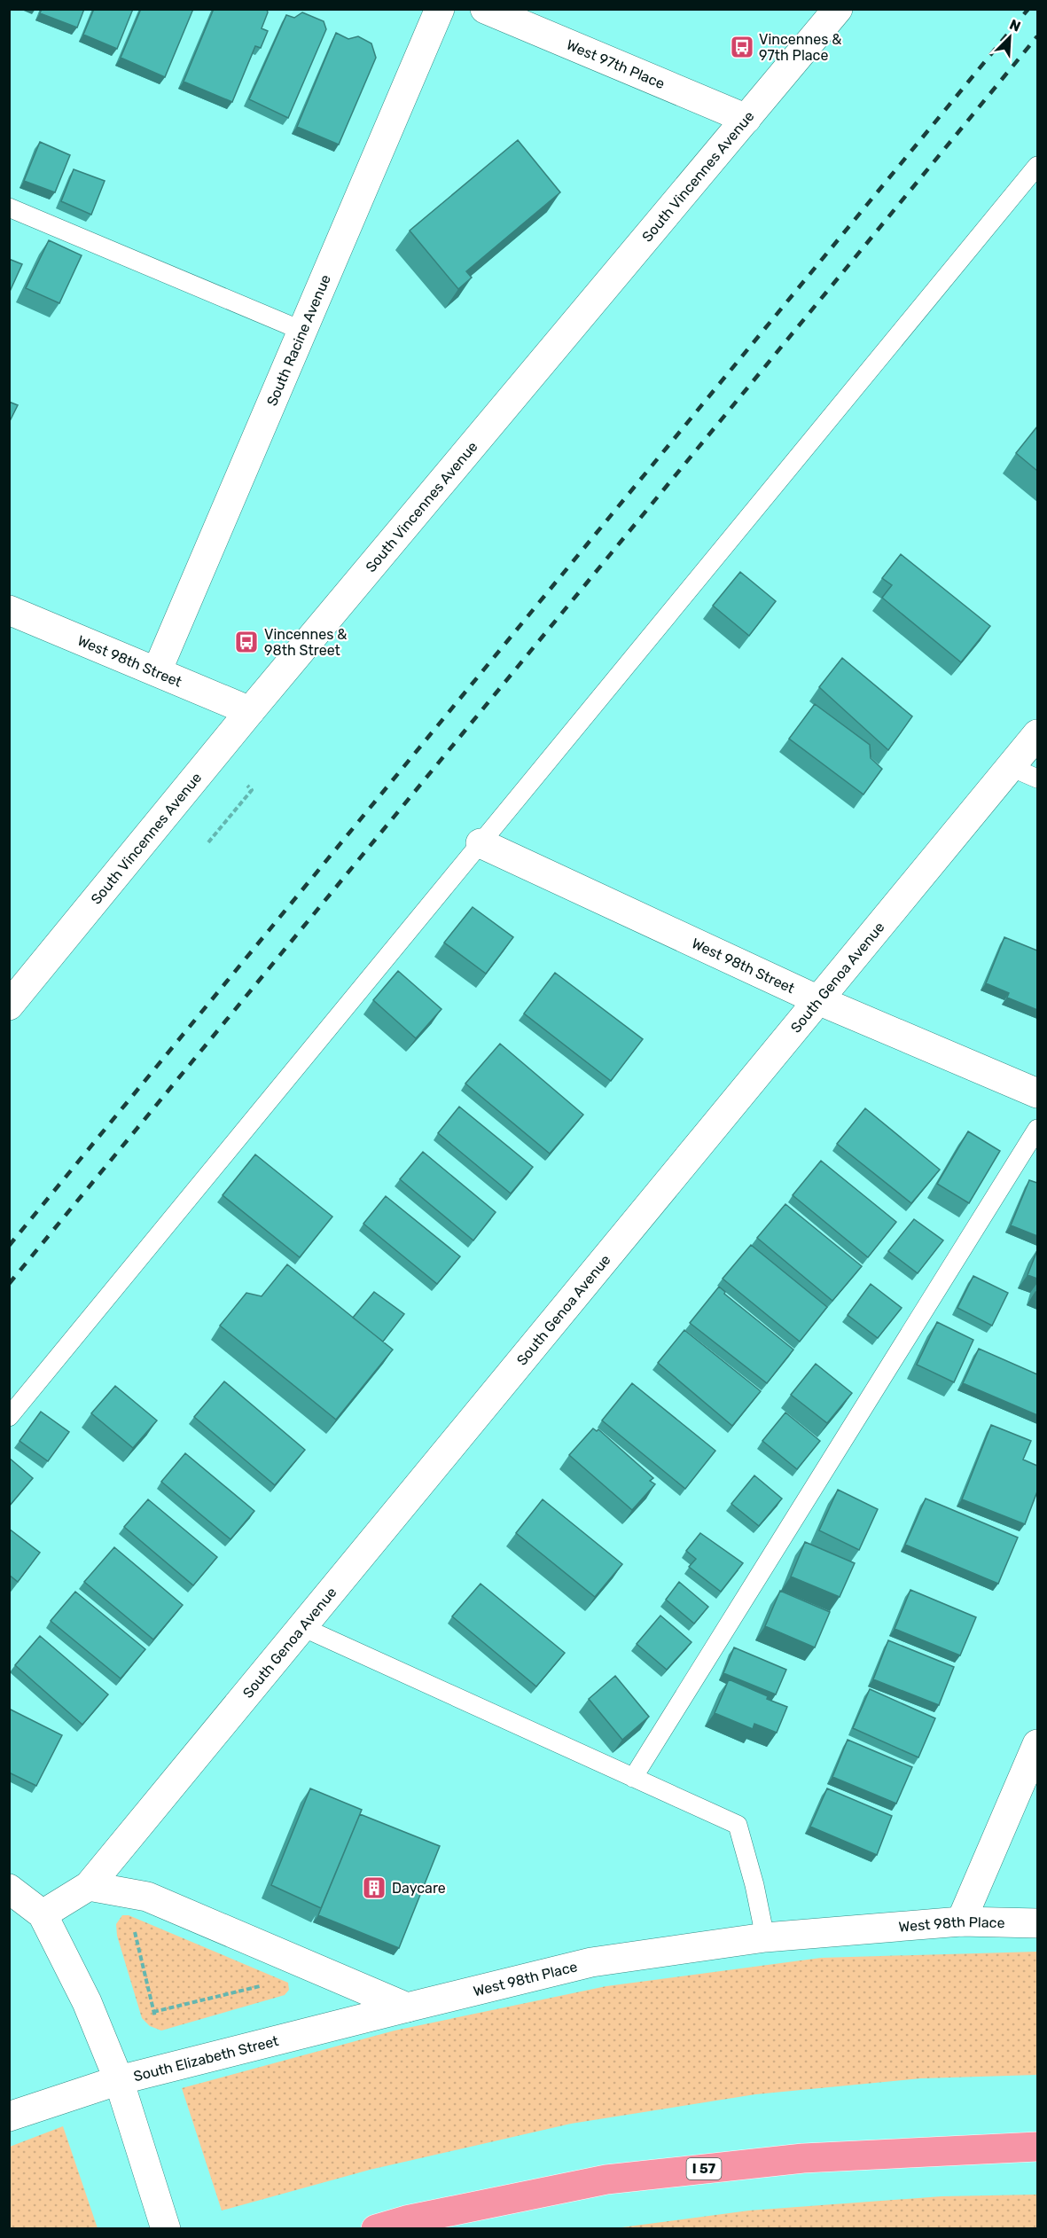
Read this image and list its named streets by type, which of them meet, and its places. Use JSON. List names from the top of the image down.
{
  "streets": {
    "highway": ["I 57"],
    "street": [
      "West 97th Place",
      "South Vincennes Avenue",
      "South Racine Avenue",
      "West 98th Street",
      "South Genoa Avenue",
      "West 98th Place",
      "South Elizabeth Street"
    ]
  },
  "crossings": [
    ["West 97th Place", "South Vincennes Avenue"],
    ["South Vincennes Avenue", "West 98th Street"],
    ["South Racine Avenue", "West 98th Street"],
    ["West 98th Street", "South Genoa Avenue"],
    ["West 98th Place", "South Elizabeth Street"]
  ],
  "places": {
    "bus stop": ["Vincennes & 97th Place", "Vincennes & 98th Street"],
    "building": ["Daycare"]
  },
  "north": "top right"
}
